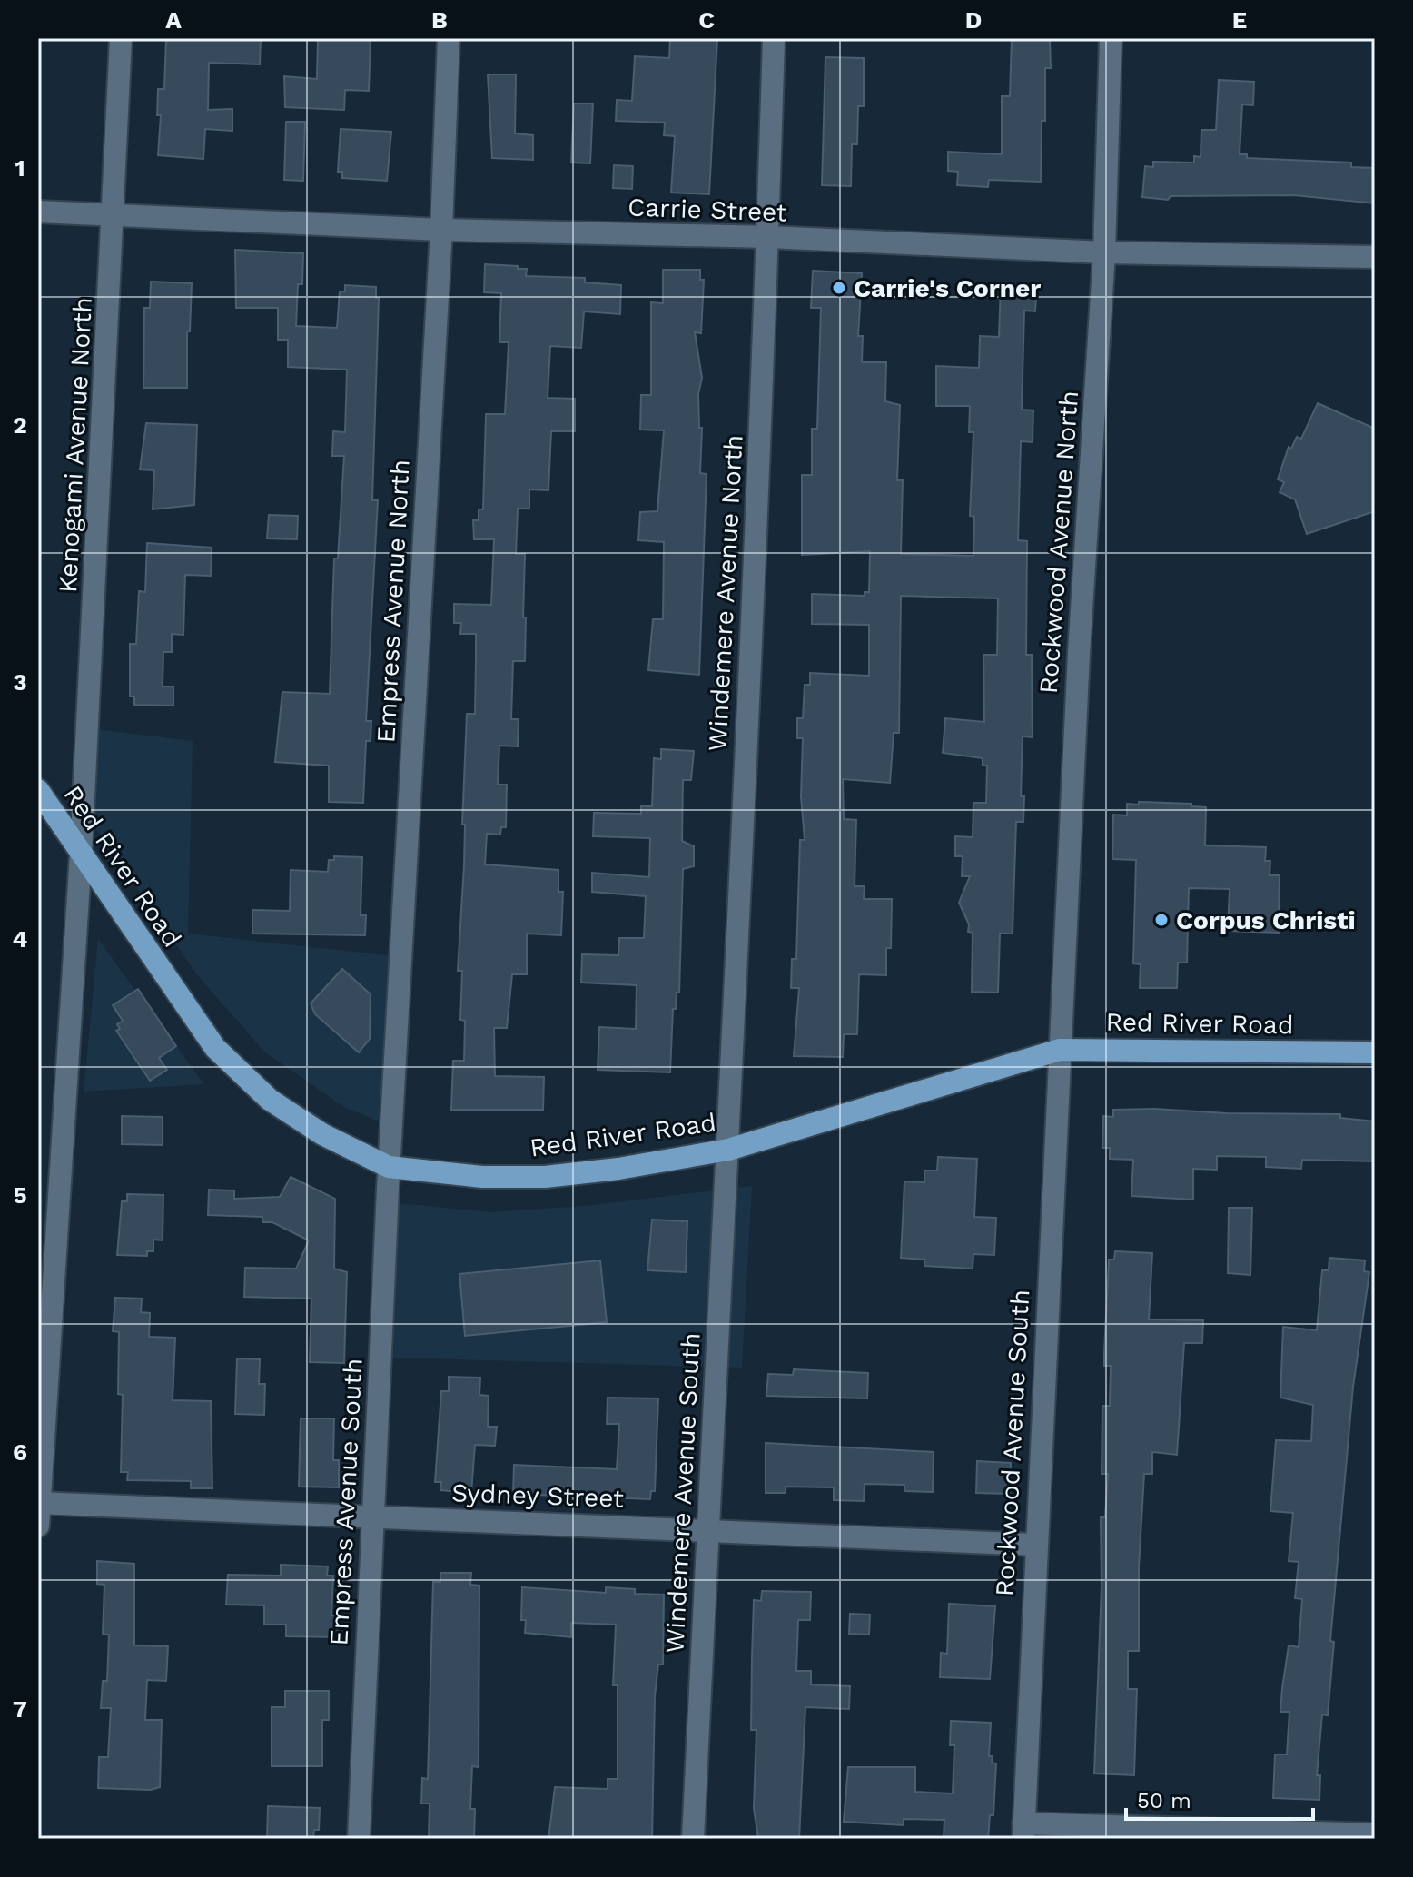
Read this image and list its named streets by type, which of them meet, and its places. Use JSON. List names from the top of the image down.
{
  "streets": {
    "main road": ["Red River Road"],
    "street": [
      "Carrie Street",
      "Kenogami Avenue North",
      "Rockwood Avenue North",
      "Windemere Avenue North",
      "Empress Avenue North",
      "Rockwood Avenue South",
      "Windemere Avenue South",
      "Sydney Street",
      "Empress Avenue South"
    ]
  },
  "crossings": [
    ["Carrie Street", "Kenogami Avenue North"],
    ["Carrie Street", "Rockwood Avenue North"],
    ["Carrie Street", "Windemere Avenue North"],
    ["Carrie Street", "Empress Avenue North"],
    ["Kenogami Avenue North", "Red River Road"],
    ["Kenogami Avenue North", "Sydney Street"],
    ["Rockwood Avenue North", "Red River Road"],
    ["Rockwood Avenue North", "Rockwood Avenue South"],
    ["Windemere Avenue North", "Red River Road"],
    ["Windemere Avenue North", "Windemere Avenue South"],
    ["Empress Avenue North", "Red River Road"],
    ["Empress Avenue North", "Empress Avenue South"],
    ["Red River Road", "Rockwood Avenue South"],
    ["Red River Road", "Windemere Avenue South"],
    ["Red River Road", "Empress Avenue South"],
    ["Rockwood Avenue South", "Sydney Street"],
    ["Windemere Avenue South", "Sydney Street"],
    ["Sydney Street", "Empress Avenue South"]
  ],
  "places": ["Carrie's Corner", "Corpus Christi"],
  "scale_bar": "50 m",
  "grid": {
    "columns": [
      "A",
      "B",
      "C",
      "D",
      "E"
    ],
    "rows": [
      "1",
      "2",
      "3",
      "4",
      "5",
      "6",
      "7"
    ]
  }
}
